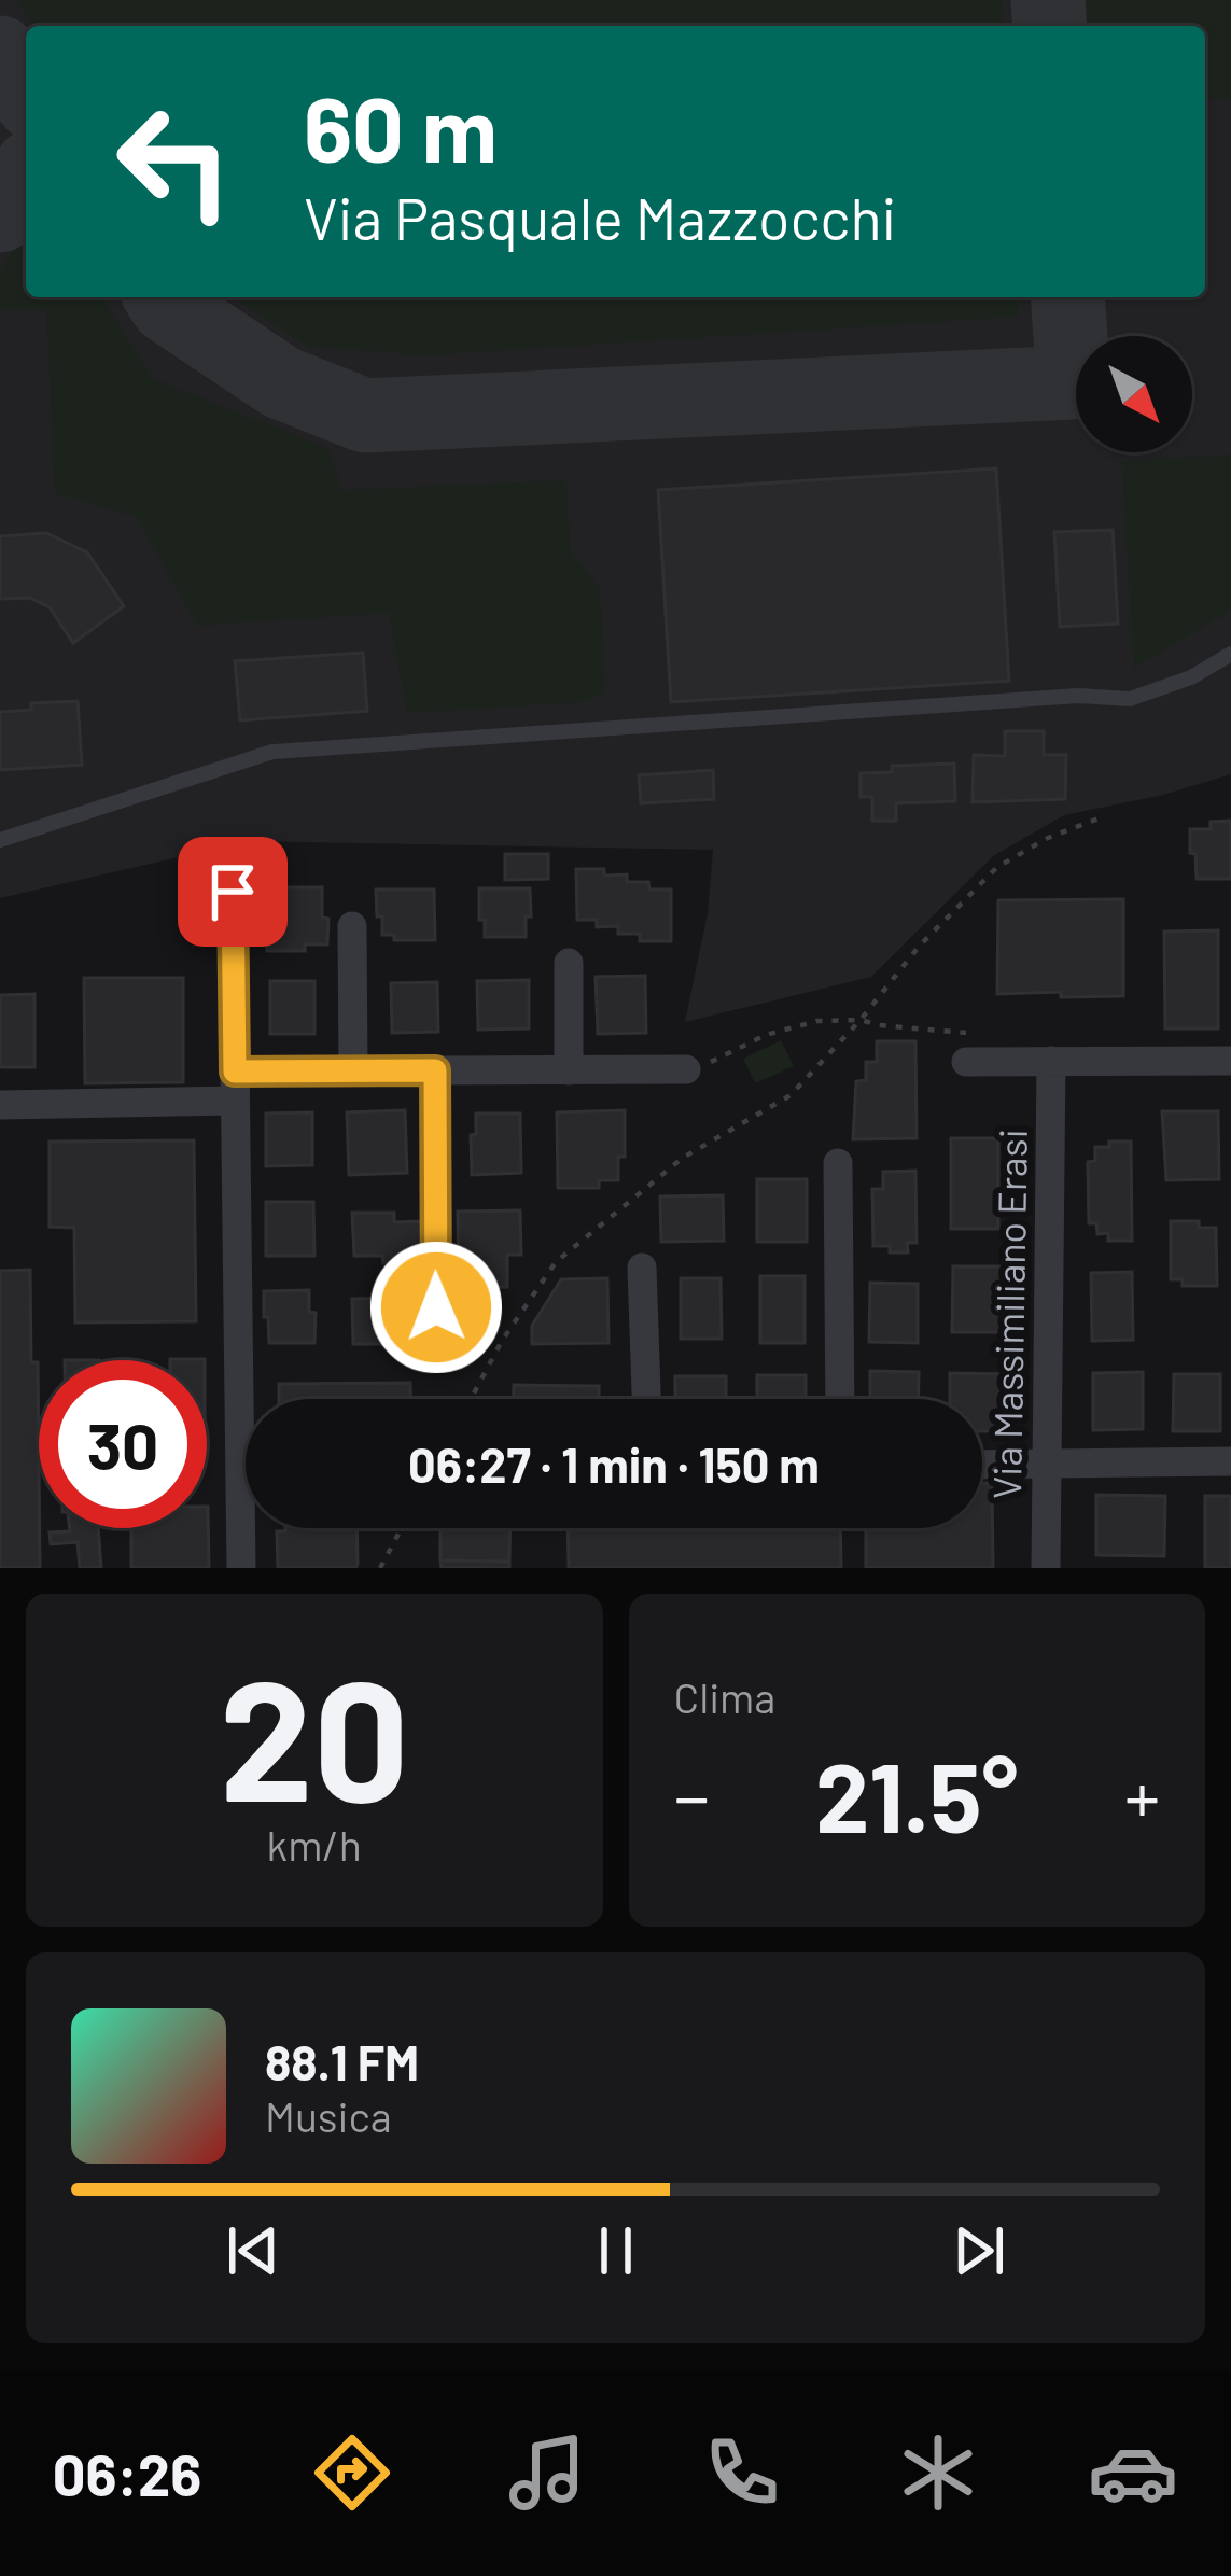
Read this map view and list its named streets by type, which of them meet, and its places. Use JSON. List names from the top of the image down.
{
  "streets": {
    "street": ["Via Massimiliano Erasi"]
  },
  "north": "bottom right",
  "page": {
    "turn": ["60 m", "Via Pasquale Mazzocchi"],
    "limit": "30",
    "trip": "06:27 · 1 min · 150 m",
    "tile": [
      ["20", "km/h"],
      "Clima"
    ],
    "heat": ["−", "21.5°", "+"],
    "song": ["88.1 FM", "Musica"],
    "tabs": "06:26"
  }
}
